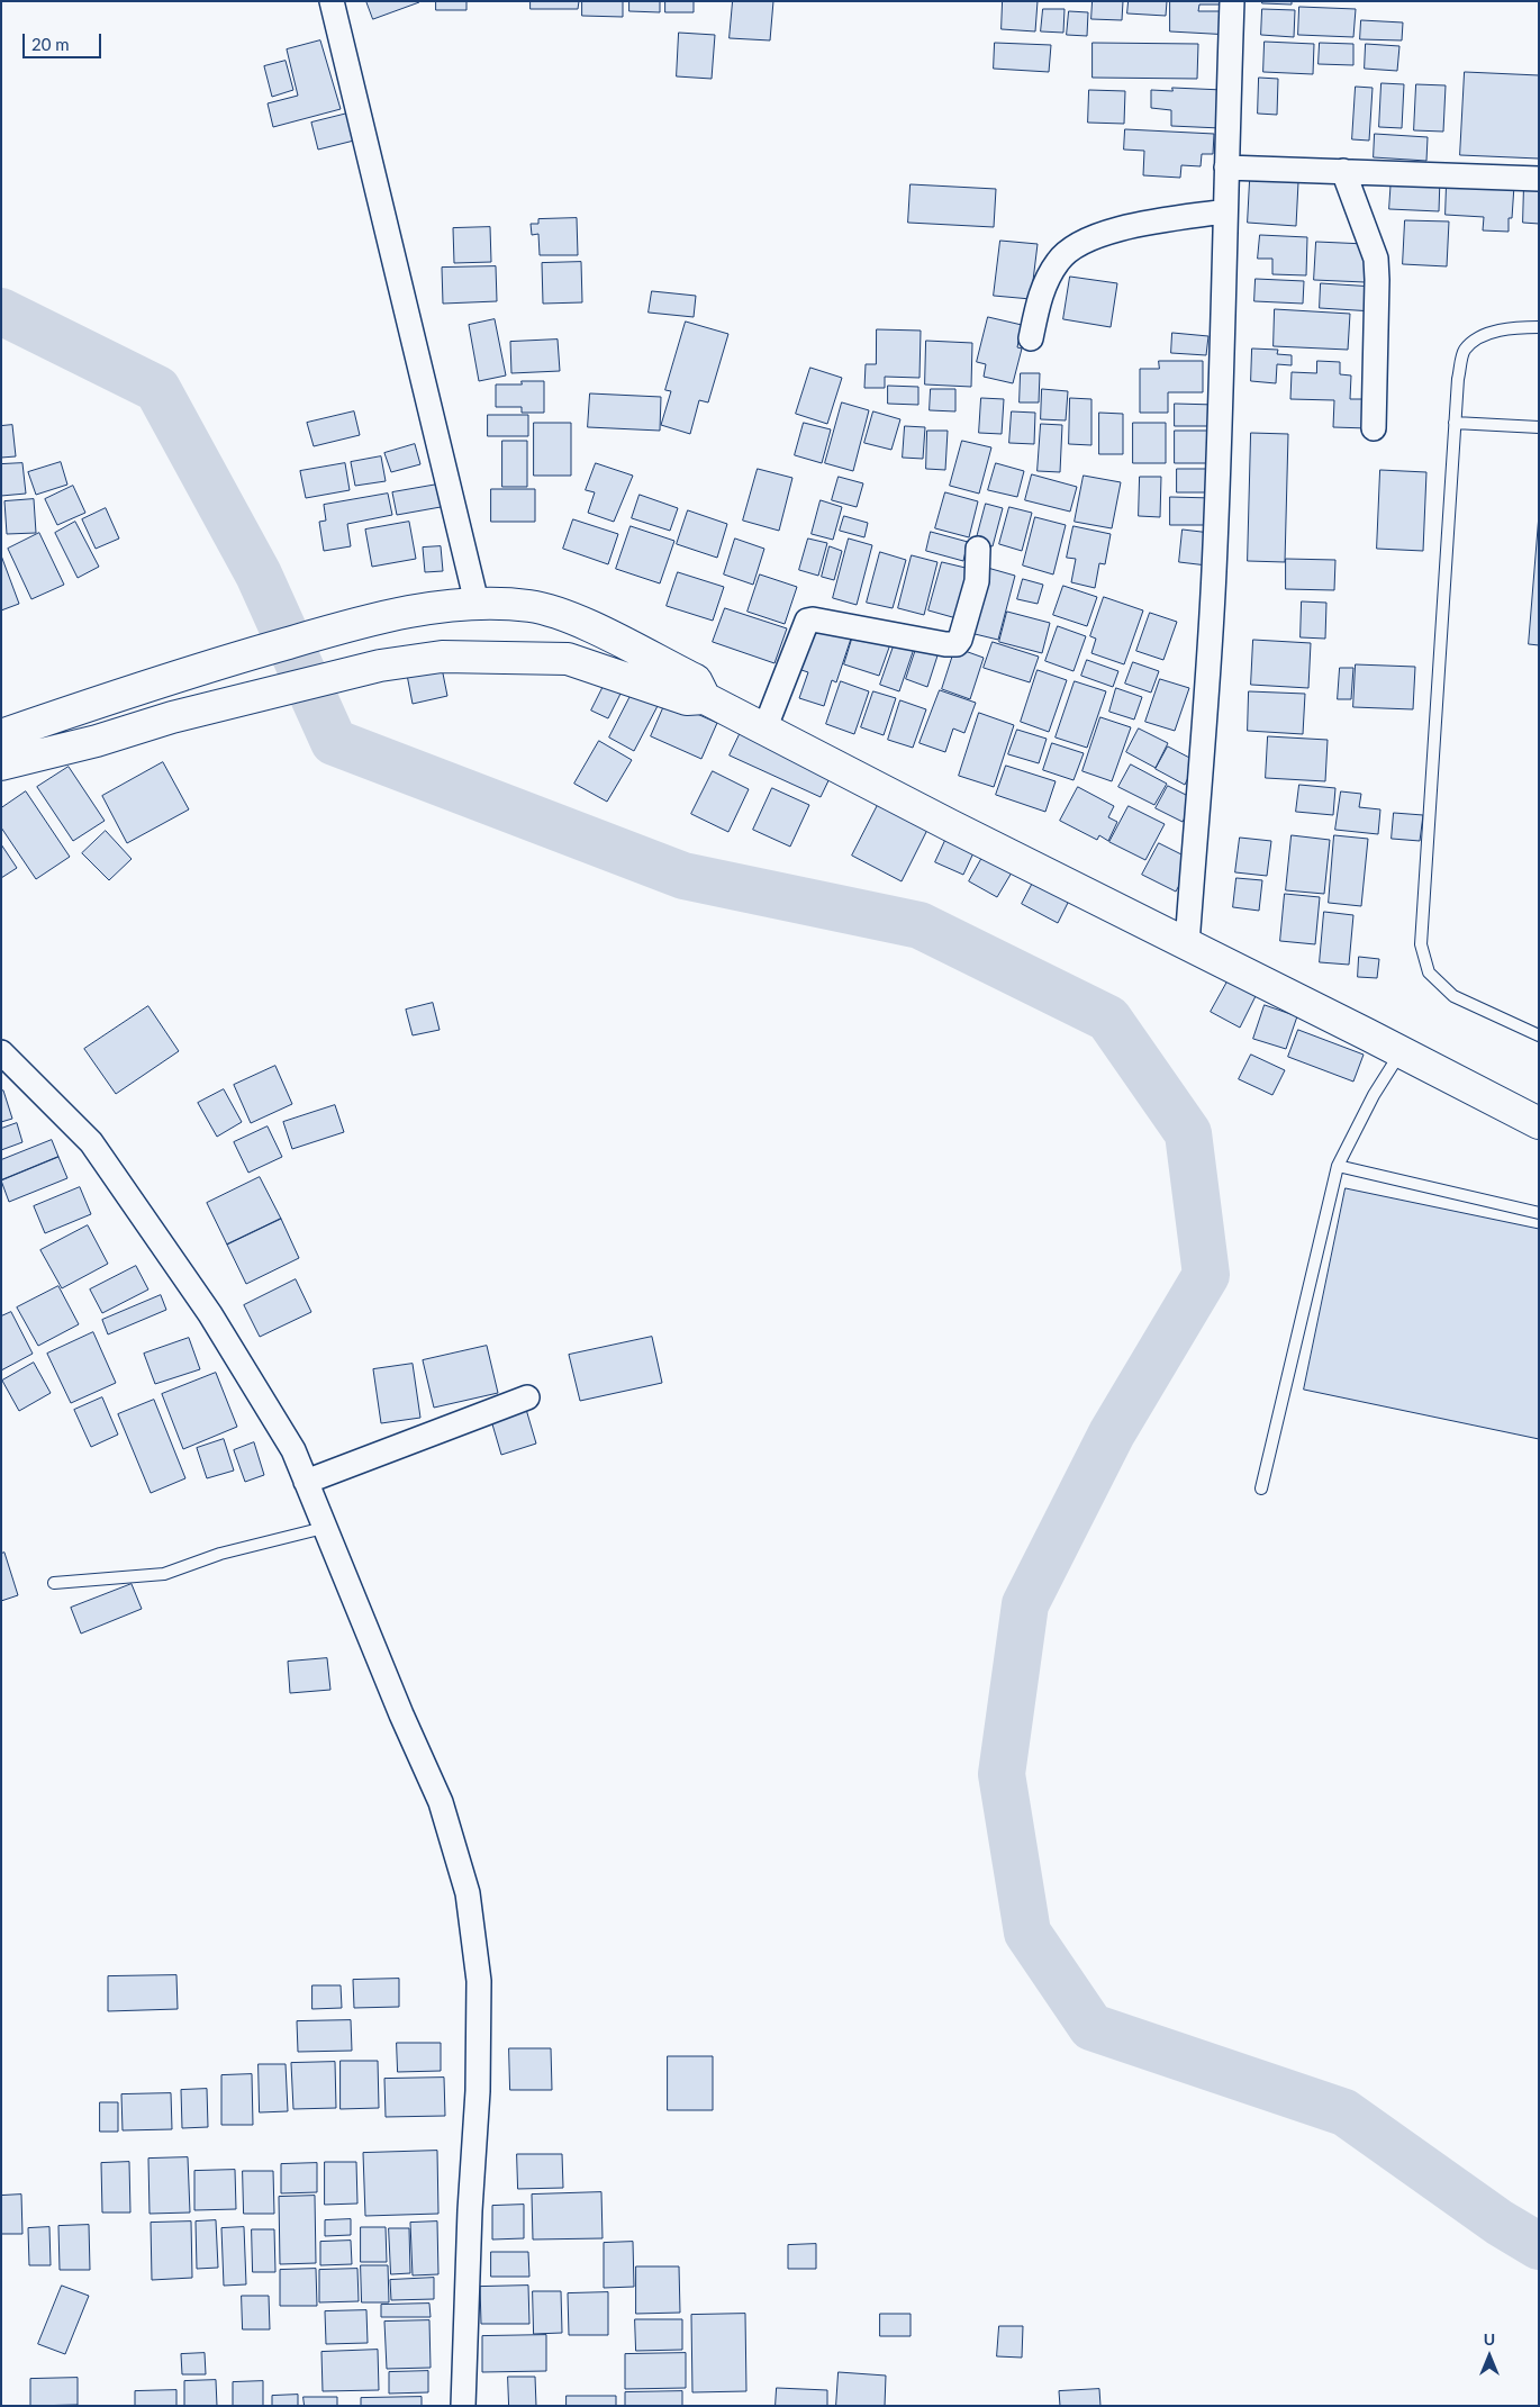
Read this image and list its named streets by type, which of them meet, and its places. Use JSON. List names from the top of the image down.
{
  "scale_bar": "20 m",
  "north": "top"
}
